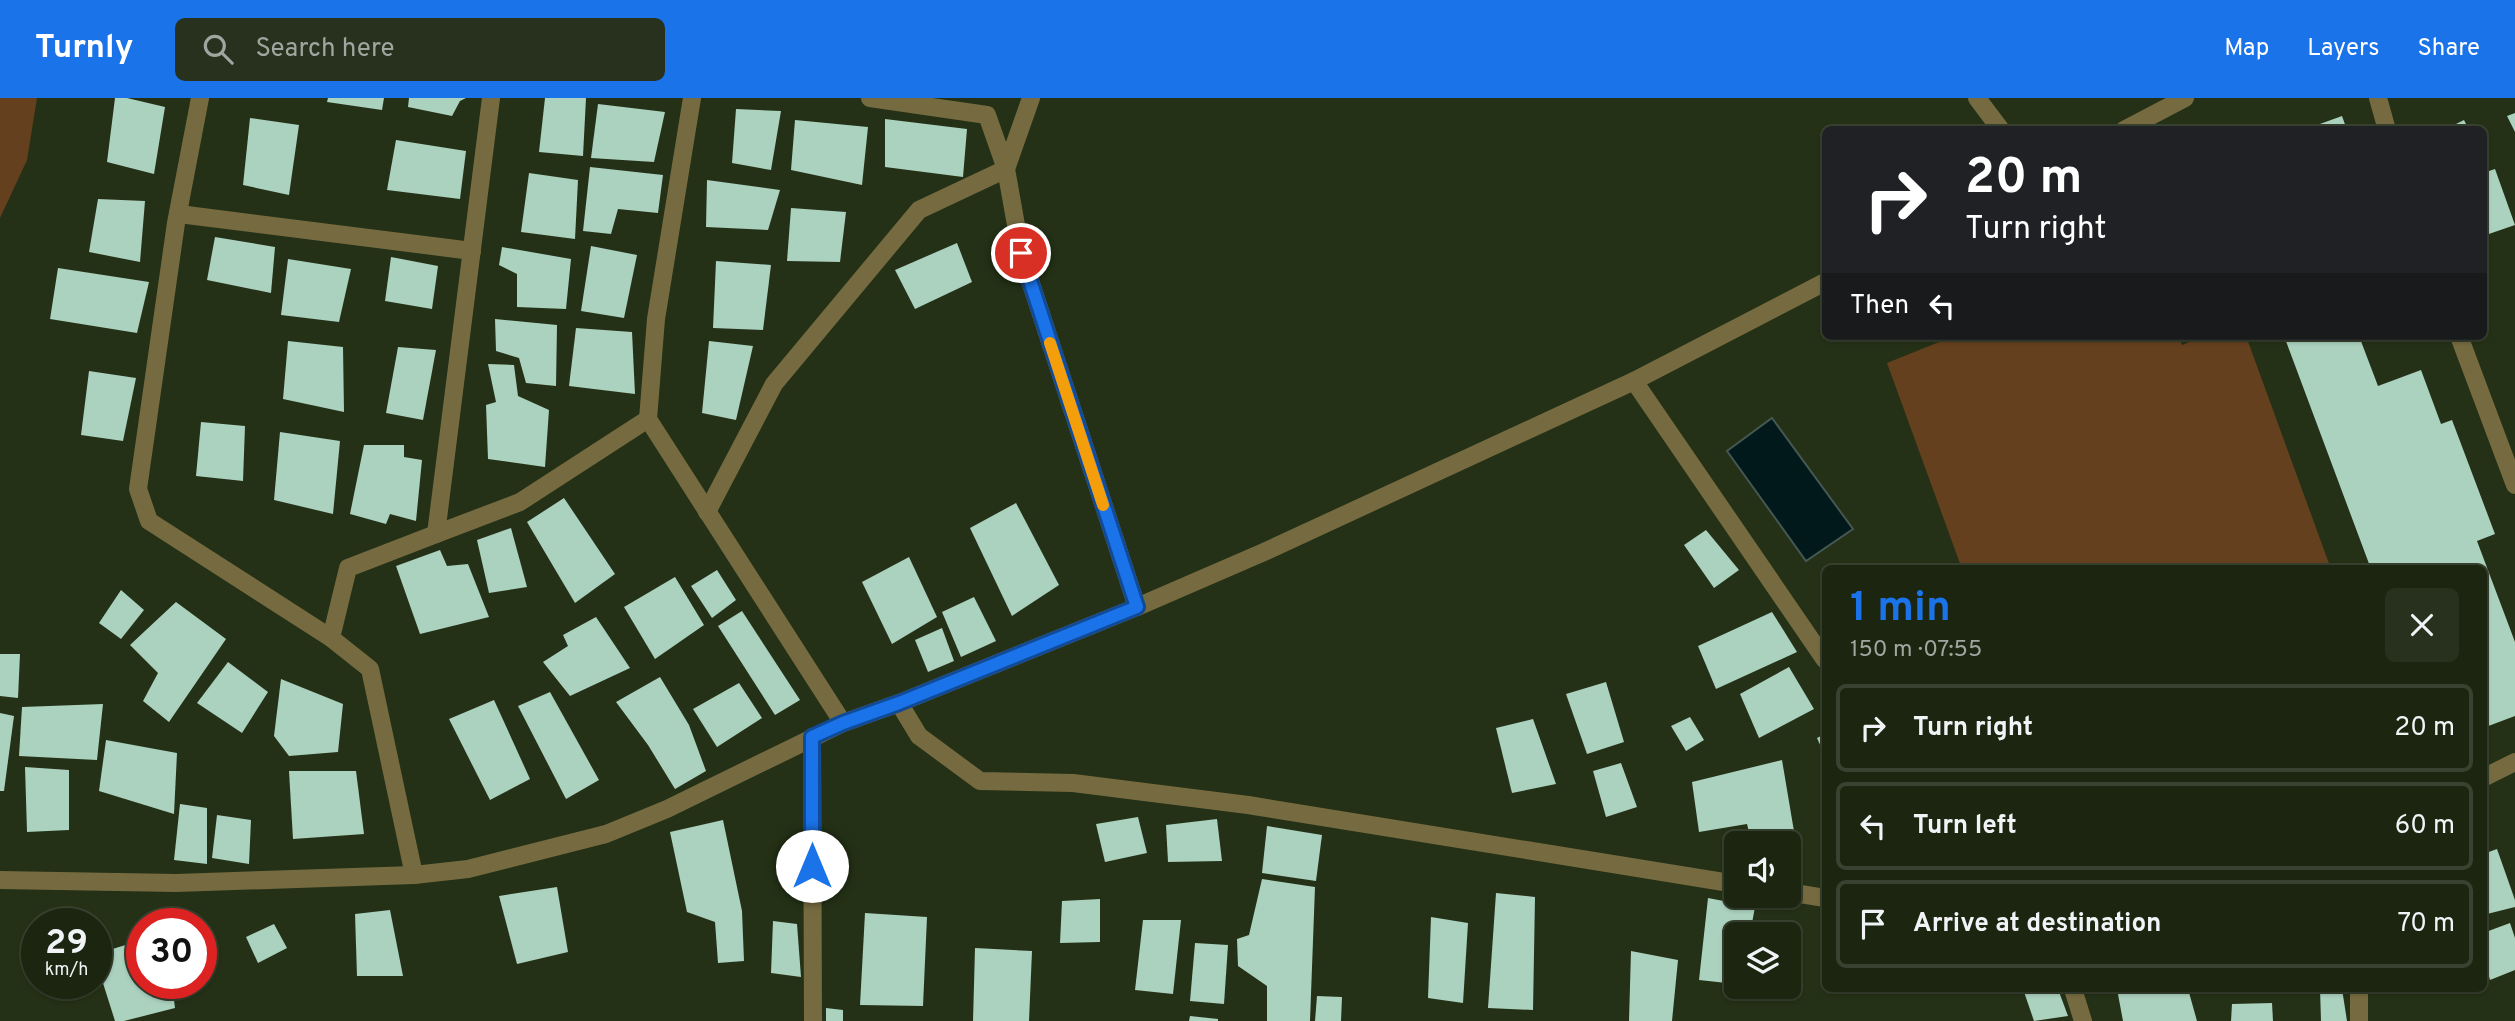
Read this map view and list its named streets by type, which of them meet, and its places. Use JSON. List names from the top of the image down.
{
  "page": {
    "header": "Turnly",
    "search": "Search here",
    "nav": ["Map", "Layers", "Share"],
    "turn": ["20 m", "Turn right"],
    "then": "Then",
    "heading": ["1 min", "150 m · 07:55"],
    "list": [
      {
        "name": "Turn right",
        "value": "20 m"
      },
      {
        "name": "Turn left",
        "value": "60 m"
      },
      {
        "name": "Arrive at destination",
        "value": "70 m"
      }
    ],
    "speed": "29 km/h",
    "limit": "30"
  }
}
